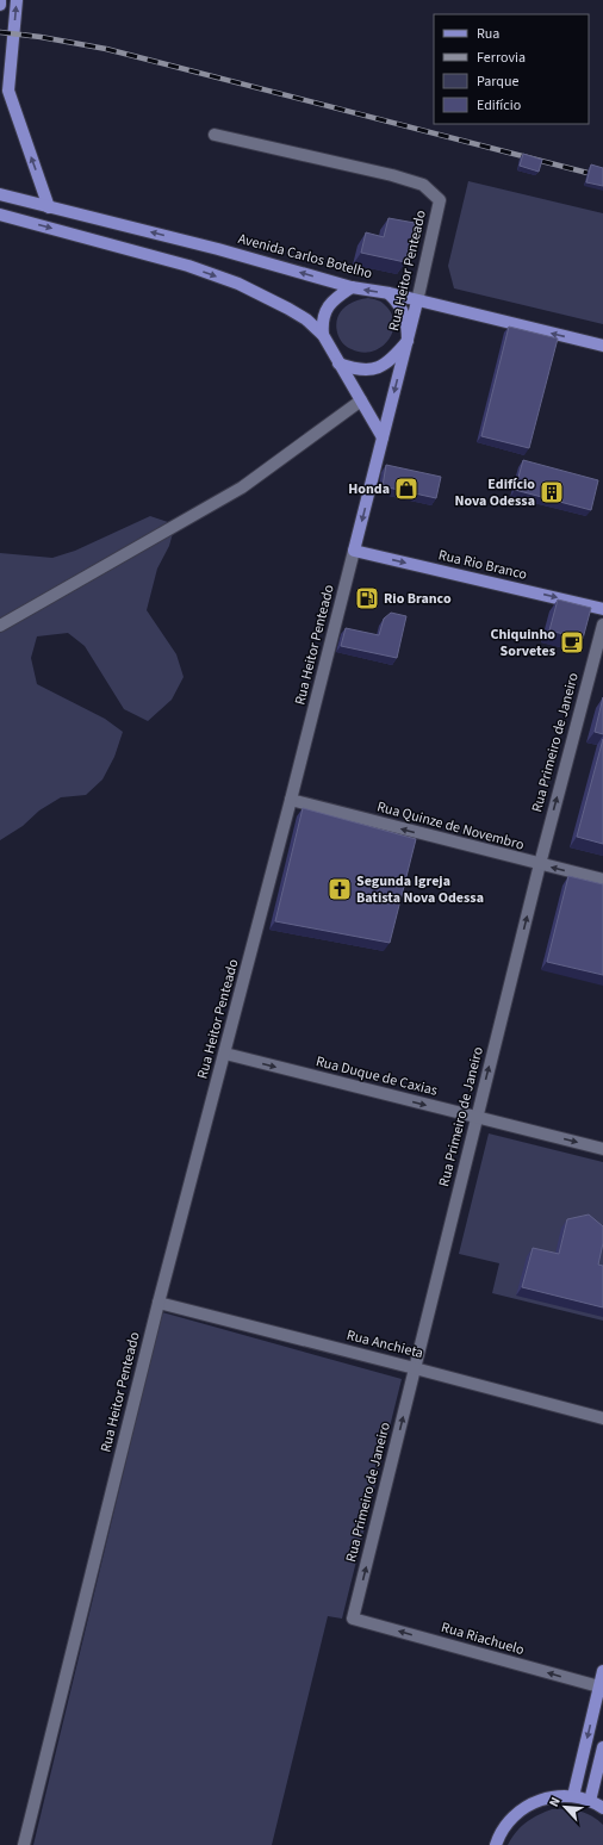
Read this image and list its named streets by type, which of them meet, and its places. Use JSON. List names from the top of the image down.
{
  "streets": {
    "main road": ["Avenida Carlos Botelho", "Rua Heitor Penteado", "Rua Rio Branco"],
    "street": [
      "Rua Primeiro de Janeiro",
      "Rua Quinze de Novembro",
      "Rua Duque de Caxias",
      "Rua Anchieta",
      "Rua Riachuelo"
    ]
  },
  "crossings": [
    ["Avenida Carlos Botelho", "Rua Heitor Penteado"],
    ["Rua Heitor Penteado", "Rua Rio Branco"],
    ["Rua Heitor Penteado", "Rua Quinze de Novembro"],
    ["Rua Heitor Penteado", "Rua Duque de Caxias"],
    ["Rua Heitor Penteado", "Rua Anchieta"],
    ["Rua Primeiro de Janeiro", "Rua Quinze de Novembro"],
    ["Rua Primeiro de Janeiro", "Rua Duque de Caxias"],
    ["Rua Primeiro de Janeiro", "Rua Anchieta"],
    ["Rua Primeiro de Janeiro", "Rua Riachuelo"]
  ],
  "one_way": [
    "Rua Rio Branco",
    "Rua Primeiro de Janeiro",
    "Rua Quinze de Novembro",
    "Rua Duque de Caxias",
    "Rua Riachuelo"
  ],
  "places": {
    "shop": ["Honda"],
    "building": ["Edifício Nova Odessa"],
    "fuel station": ["Rio Branco"],
    "cafe": ["Chiquinho Sorvetes"],
    "church": ["Segunda Igreja Batista Nova Odessa"]
  },
  "legend": [
    "Rua",
    "Ferrovia",
    "Parque",
    "Edifício"
  ],
  "north": "top left"
}
